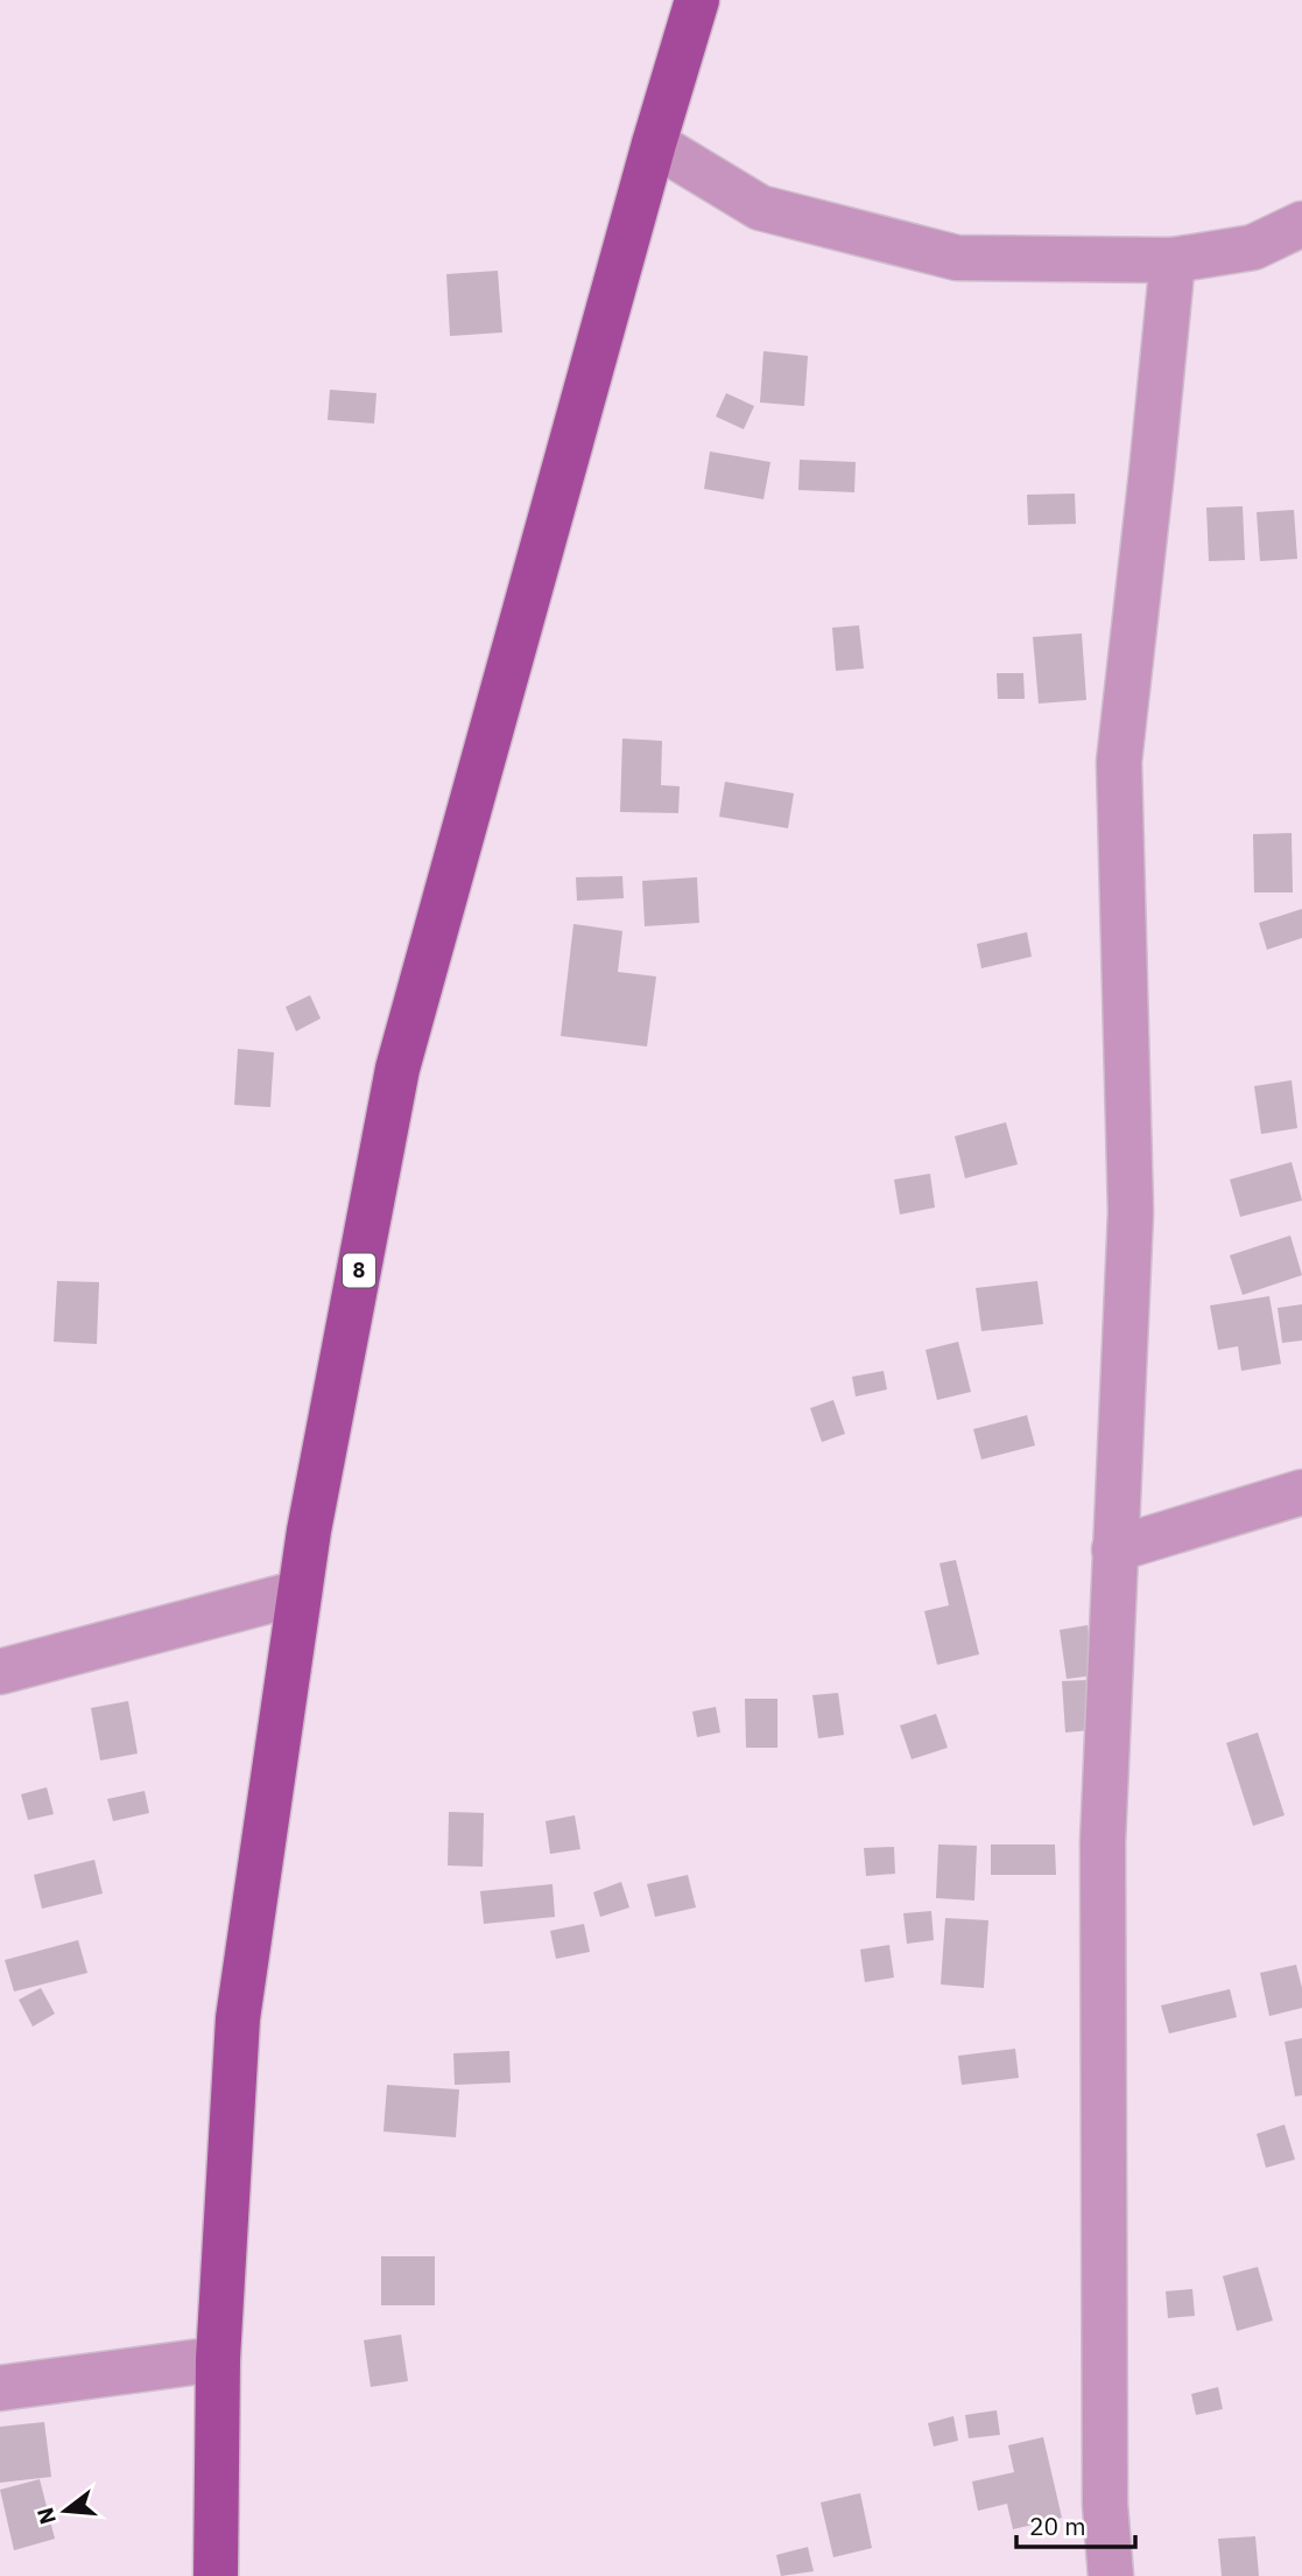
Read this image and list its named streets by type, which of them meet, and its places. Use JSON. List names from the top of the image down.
{
  "streets": {
    "main road": ["8"]
  },
  "scale_bar": "20 m",
  "north": "left"
}
